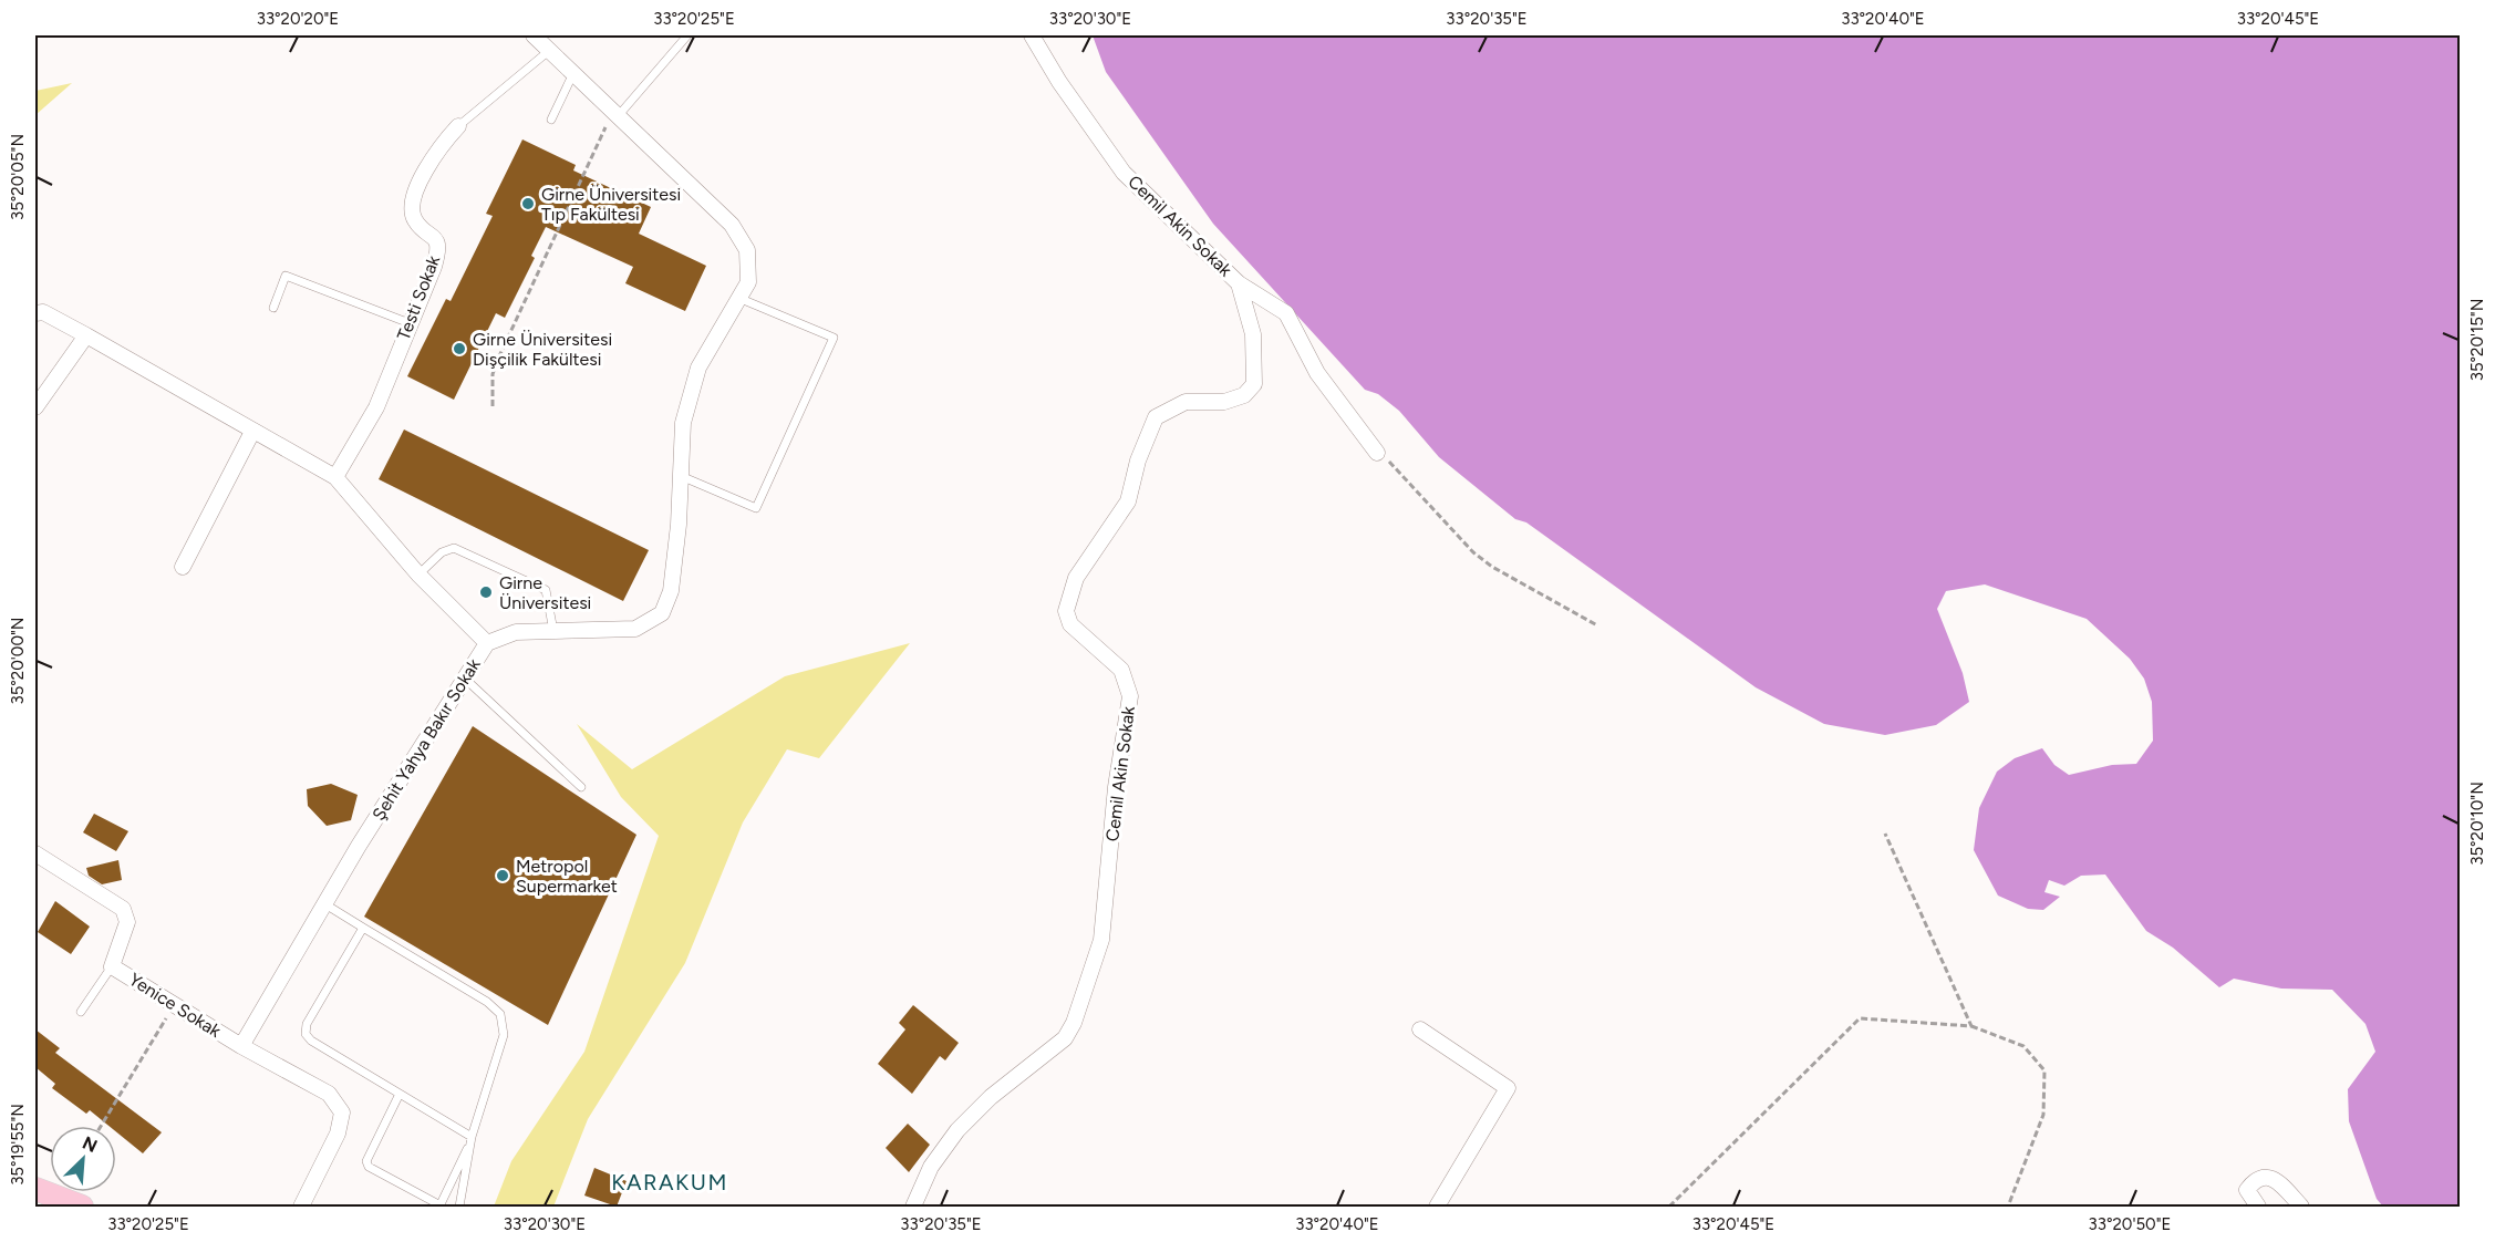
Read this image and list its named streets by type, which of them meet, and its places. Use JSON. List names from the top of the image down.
{
  "streets": {
    "street": [
      "Cemil Akin Sokak",
      "Testi Sokak",
      "Şehit Yahya Bakır Sokak",
      "Yenice Sokak"
    ]
  },
  "crossings": [
    ["Şehit Yahya Bakır Sokak", "Yenice Sokak"]
  ],
  "districts": ["KARAKUM"],
  "places": [
    "Girne Üniversitesi Tıp Fakültesi",
    "Girne Üniversitesi Dişçilik Fakültesi",
    "Girne Üniversitesi",
    "Metropol Supermarket"
  ],
  "north": "top right",
  "coordinates": [
    "33°20'20\"E",
    "33°20'25\"E",
    "33°20'30\"E",
    "33°20'35\"E",
    "33°20'40\"E",
    "33°20'45\"E",
    "35°20'05\"N",
    "35°20'15\"N",
    "35°20'00\"N",
    "35°20'10\"N",
    "35°19'55\"N",
    "33°20'50\"E"
  ]
}
